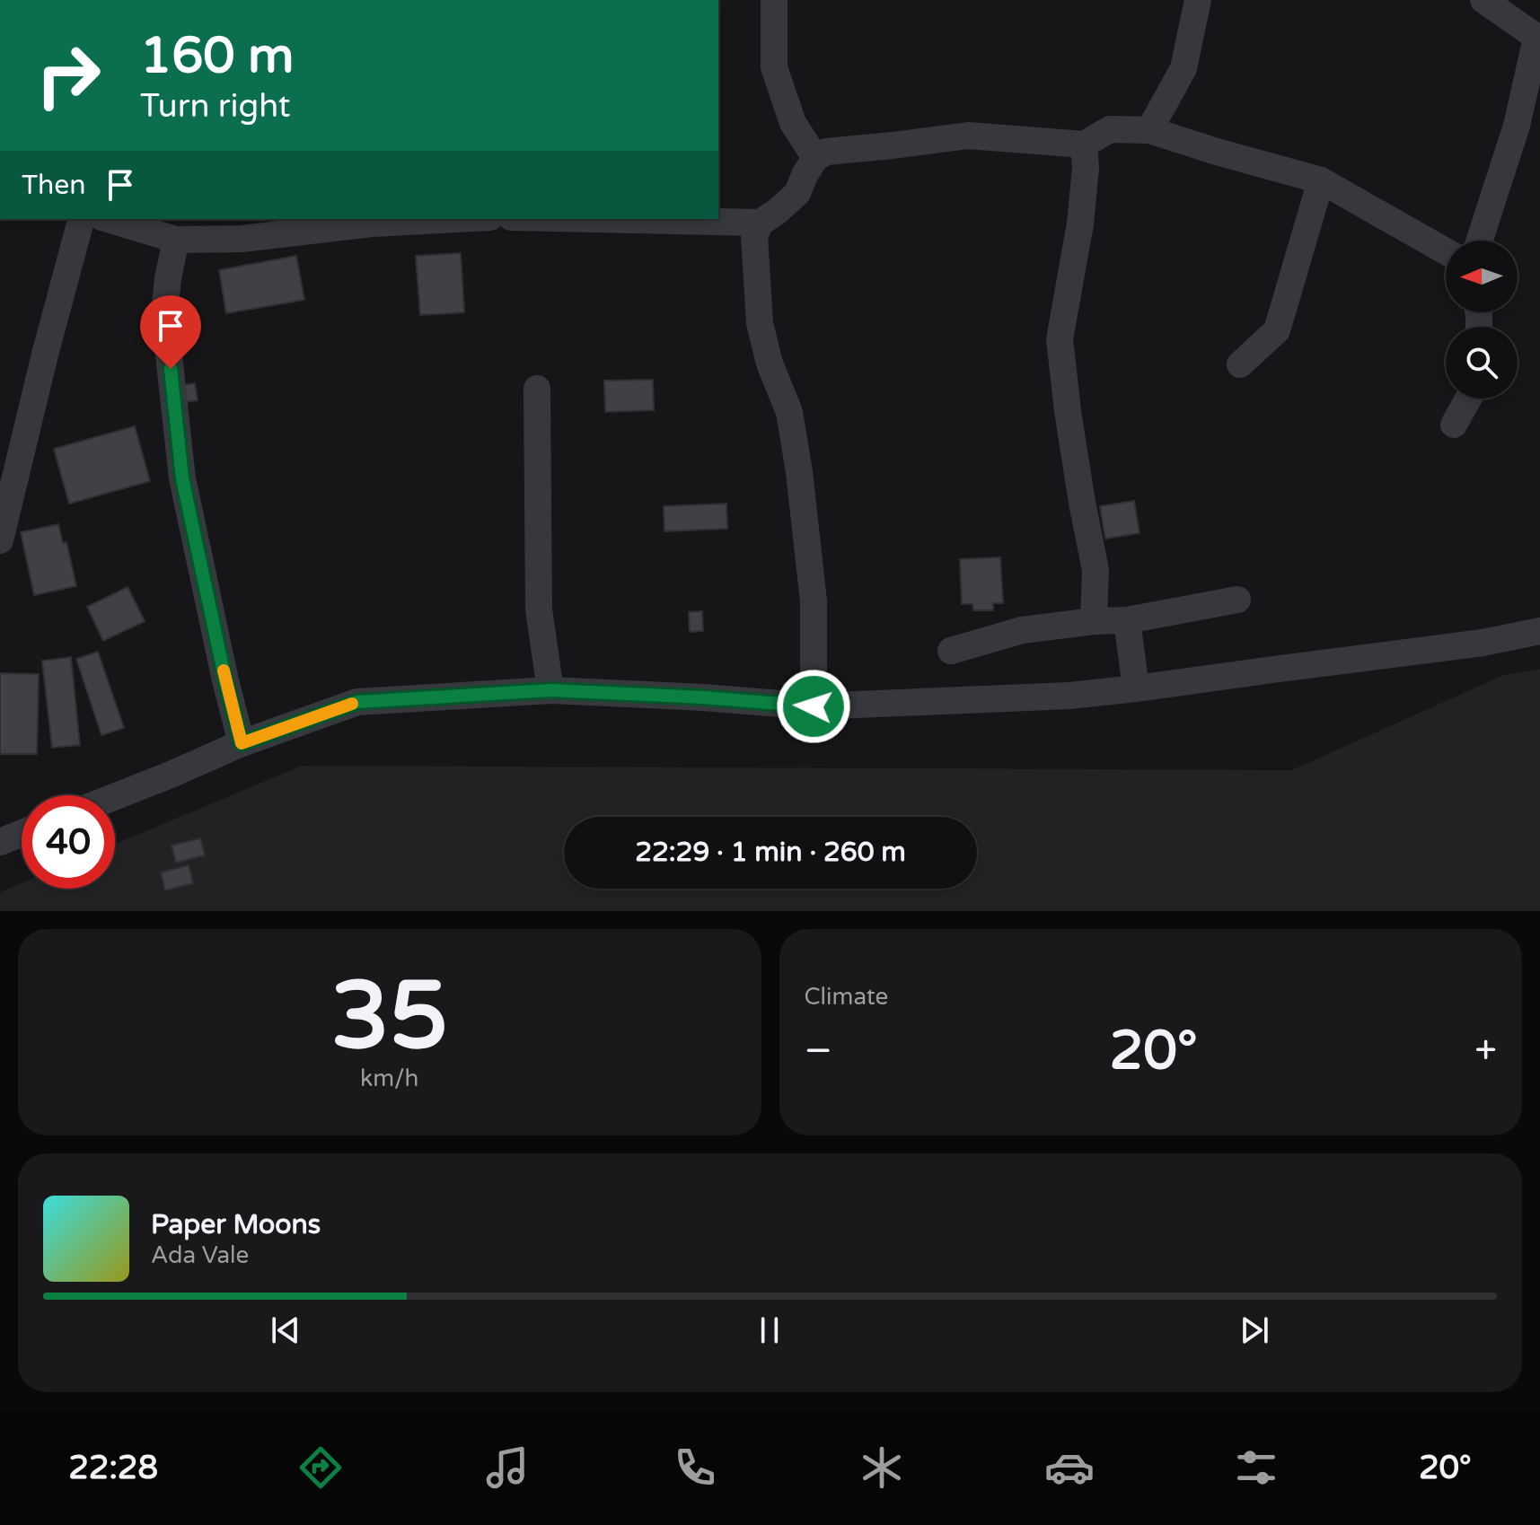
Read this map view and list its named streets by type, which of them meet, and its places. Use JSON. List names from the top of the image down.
{
  "north": "left",
  "page": {
    "turn": ["160 m", "Turn right"],
    "then": "Then",
    "limit": "40",
    "trip": "22:29 · 1 min · 260 m",
    "tile": [
      ["35", "km/h"],
      "Climate"
    ],
    "heat": ["−", "20°", "+"],
    "song": ["Paper Moons", "Ada Vale"],
    "tabs": ["22:28", "20°"]
  }
}
